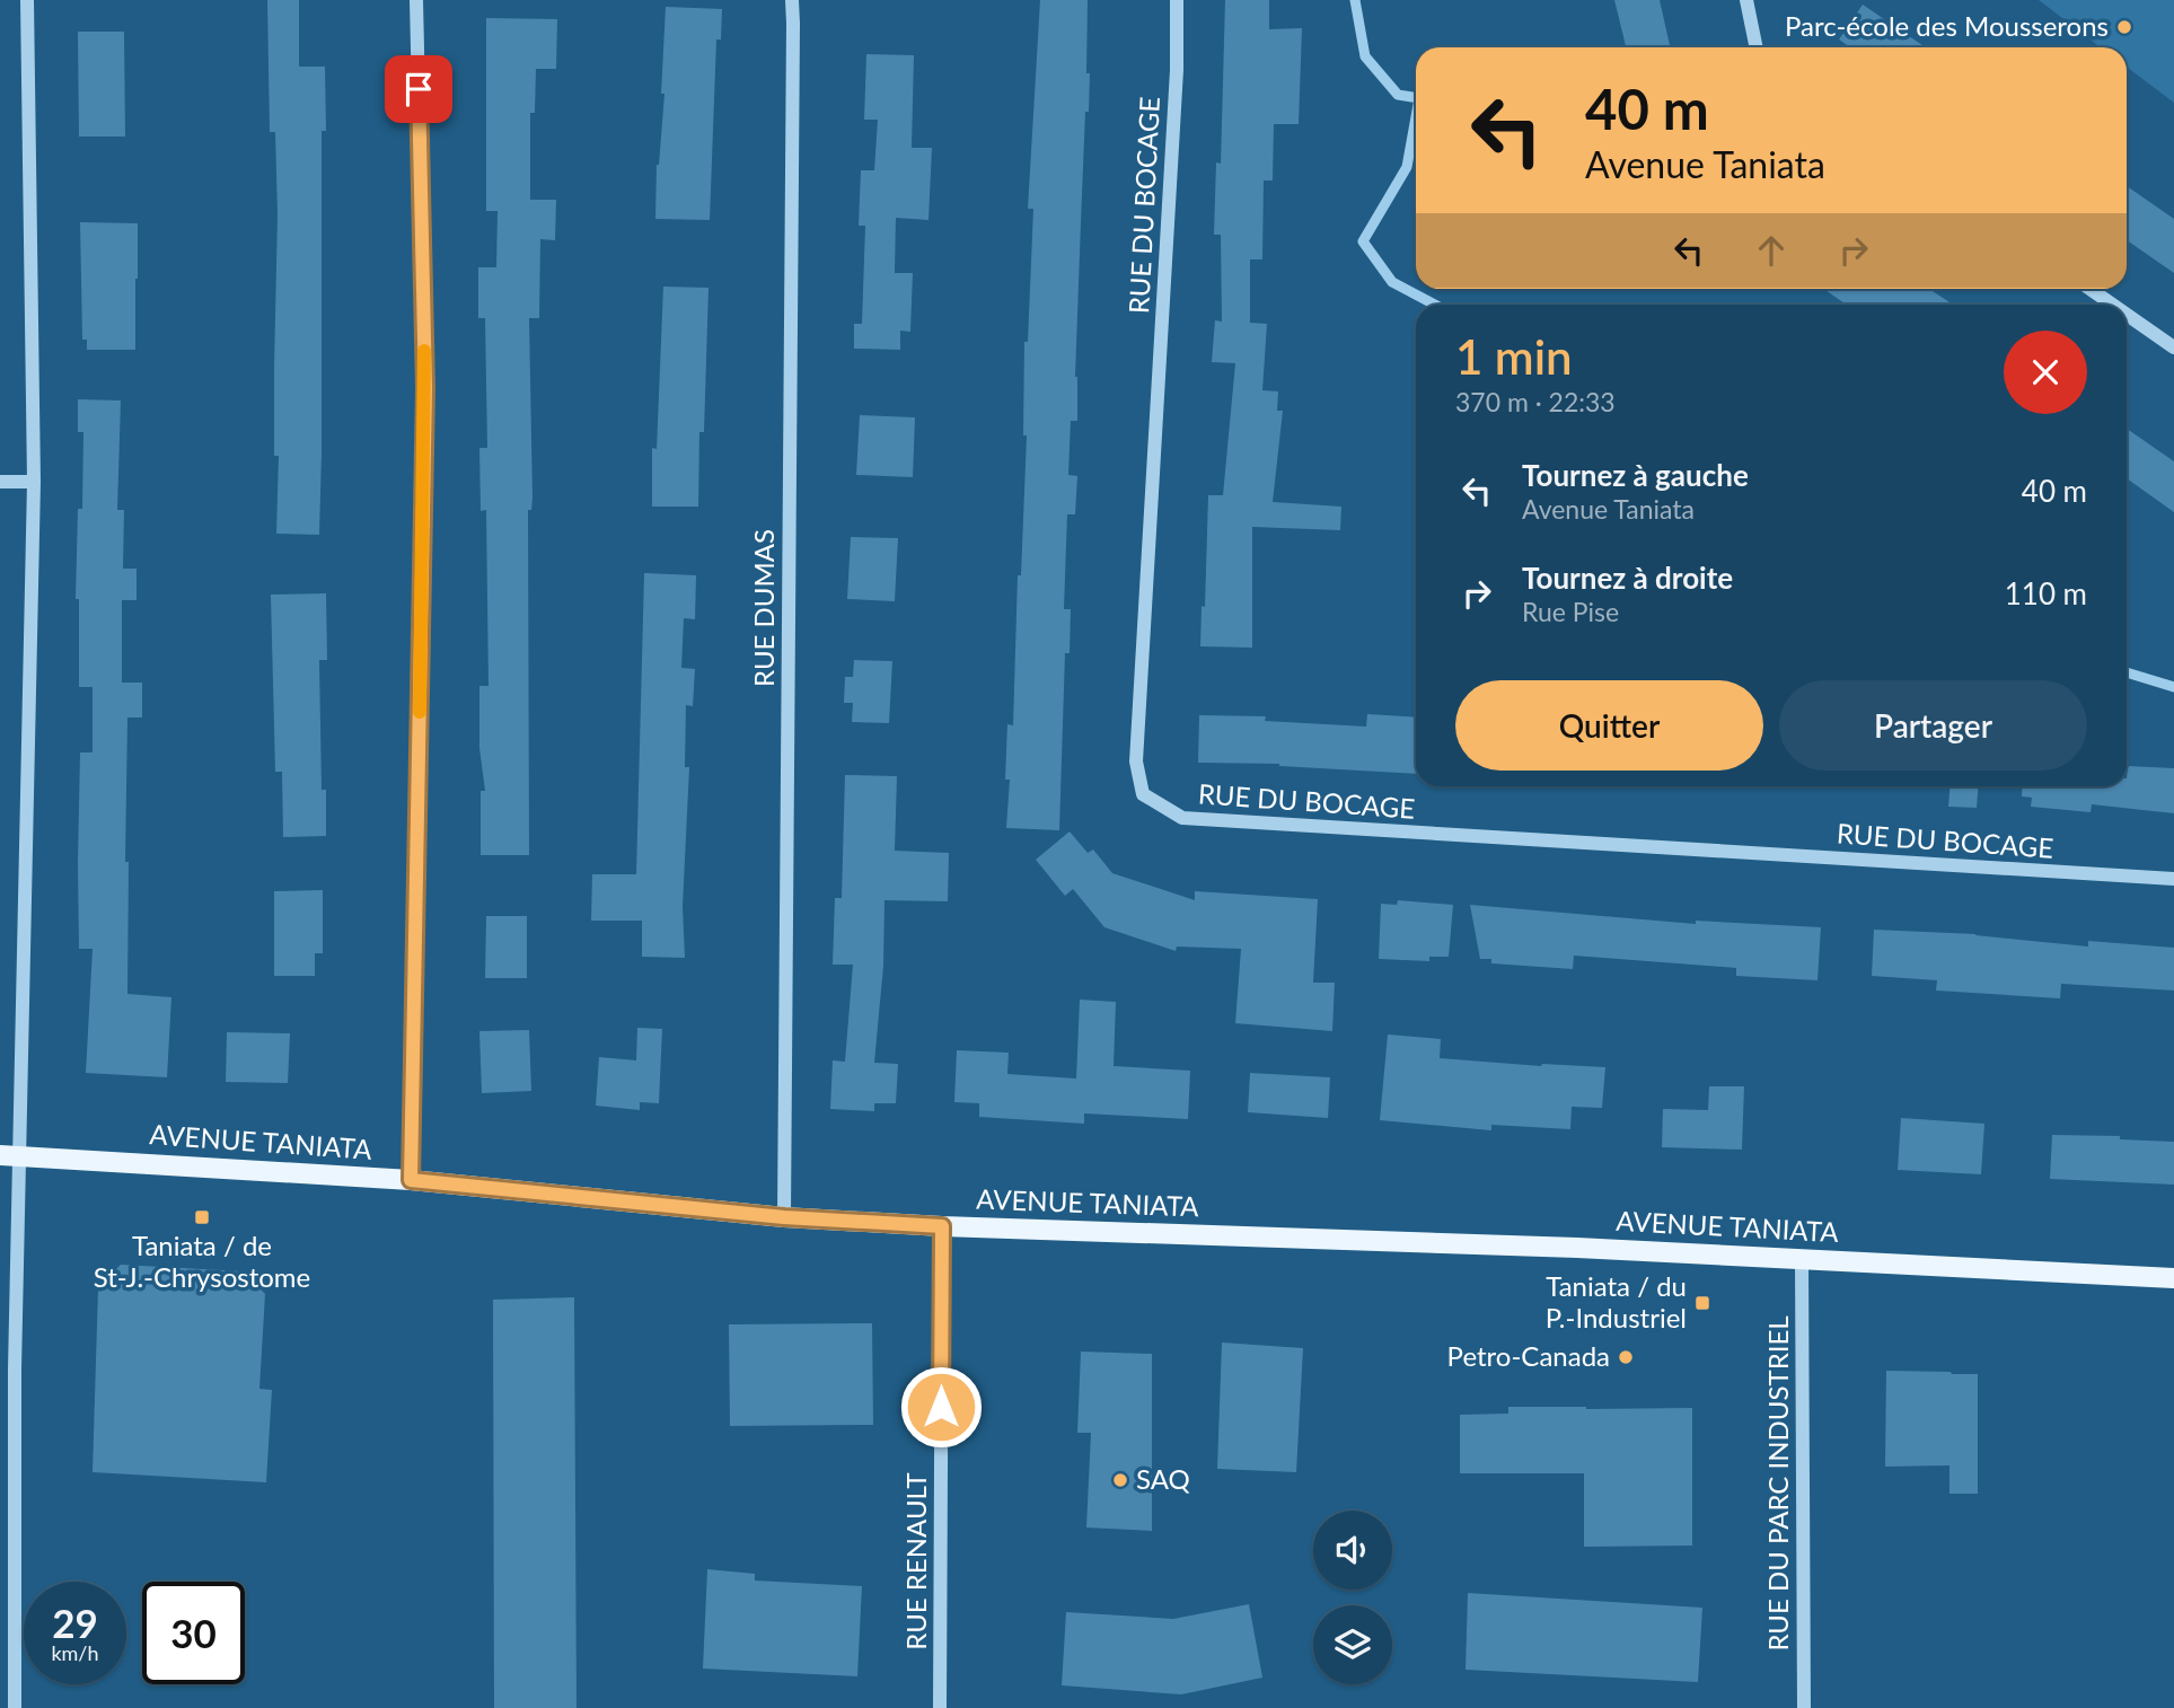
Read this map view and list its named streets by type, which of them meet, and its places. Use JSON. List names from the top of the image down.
{
  "streets": {
    "main road": ["AVENUE TANIATA"],
    "street": [
      "RUE DU BOCAGE",
      "RUE DUMAS",
      "RUE DU PARC INDUSTRIEL",
      "RUE RENAULT"
    ]
  },
  "crossings": [
    ["RUE DUMAS", "AVENUE TANIATA"],
    ["AVENUE TANIATA", "RUE DU PARC INDUSTRIEL"],
    ["AVENUE TANIATA", "RUE RENAULT"]
  ],
  "places": {
    "other": ["Parc-école des Mousserons", "Petro-Canada", "SAQ"],
    "transit": ["Taniata / de St-J.-Chrysostome", "Taniata / du P.-Industriel"]
  },
  "page": {
    "turn": ["40 m", "Avenue Taniata"],
    "heading": ["1 min", "370 m · 22:33"],
    "list": [
      {
        "name": "Tournez à gauche",
        "note": "Avenue Taniata",
        "value": "40 m"
      },
      {
        "name": "Tournez à droite",
        "note": "Rue Pise",
        "value": "110 m"
      }
    ],
    "buttons": ["Quitter", "Partager"],
    "speed": "29 km/h",
    "limit": "30"
  }
}
